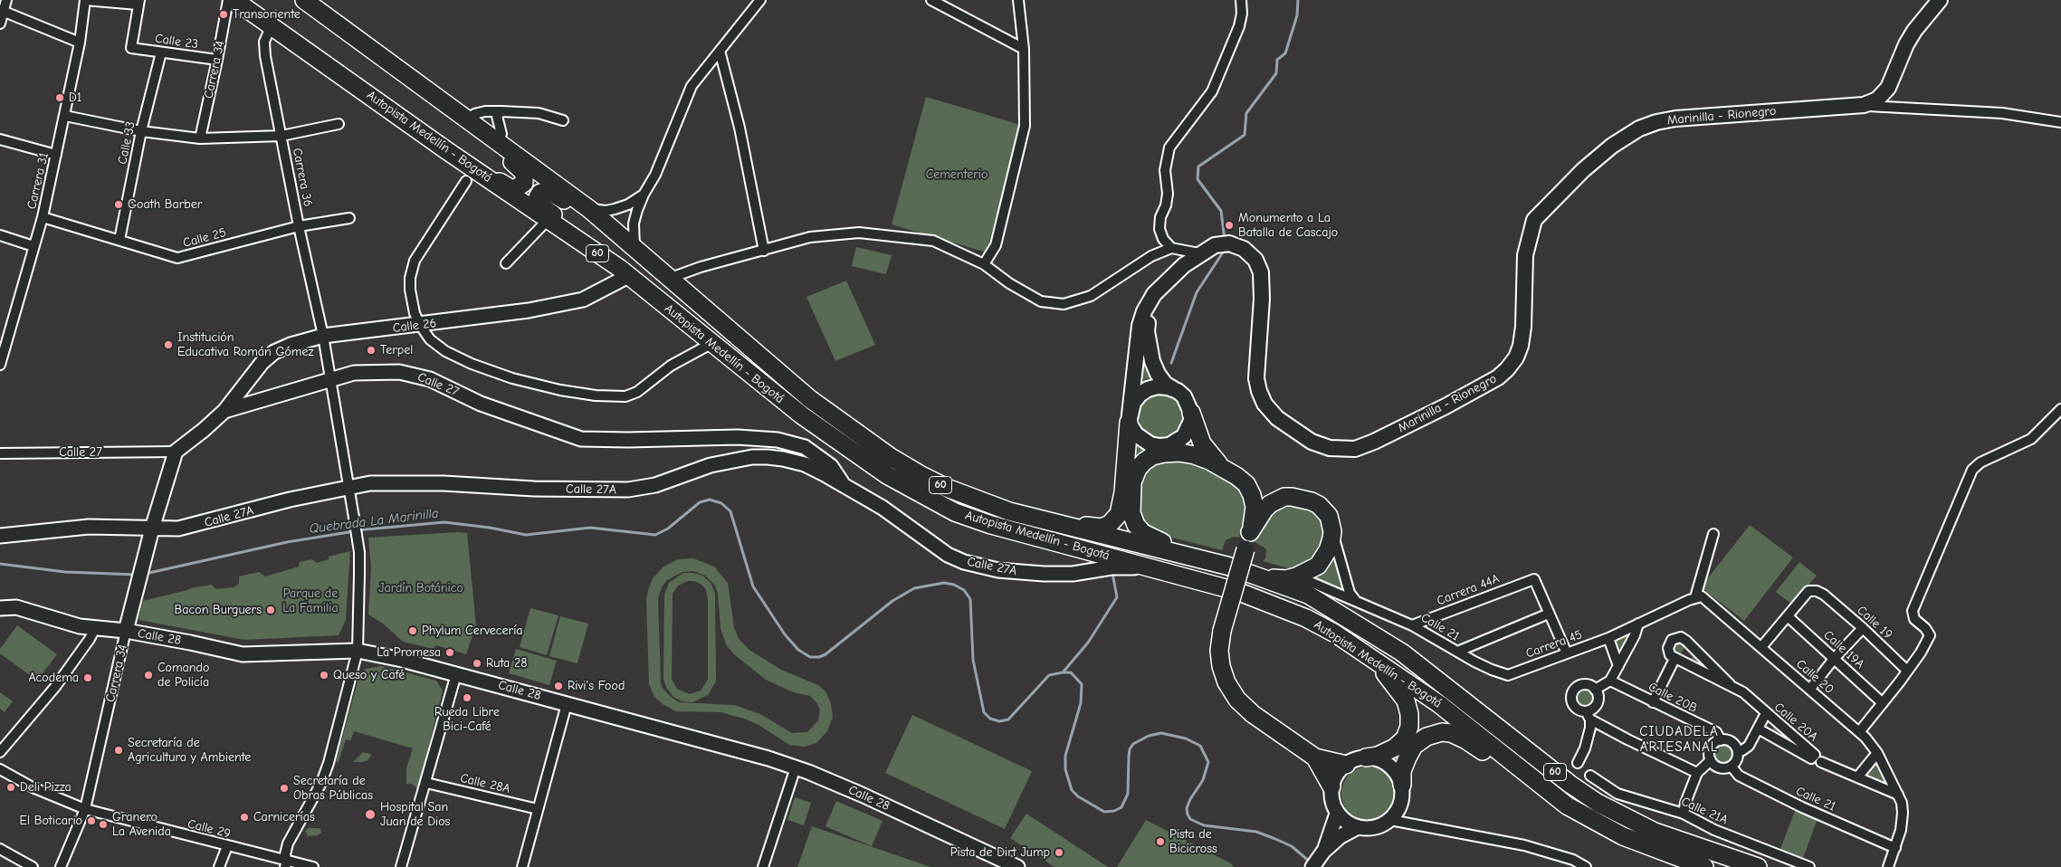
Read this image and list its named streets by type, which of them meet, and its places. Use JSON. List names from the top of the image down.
{
  "streets": {
    "highway": ["Autopista Medellín - Bogotá", "60"],
    "main road": [
      "Carrera 34",
      "Marinilla - Rionegro",
      "Calle 26",
      "Calle 27",
      "Calle 27A",
      "Calle 28"
    ],
    "street": [
      "Calle 23",
      "Calle 33",
      "Carrera 36",
      "Carrera 31",
      "Calle 25",
      "Carrera 44A",
      "Calle 19",
      "Calle 21",
      "Carrera 45",
      "Calle 19A",
      "Calle 20",
      "Calle 20B",
      "Calle 20A",
      "Calle 28A",
      "Calle 21A",
      "Calle 29"
    ]
  },
  "crossings": [
    ["Calle 23", "Carrera 34"],
    ["Calle 23", "Calle 33"],
    ["Carrera 34", "Calle 27"],
    ["Carrera 34", "Calle 27A"],
    ["Carrera 34", "Calle 28"],
    ["Carrera 34", "Calle 29"],
    ["Autopista Medellín - Bogotá", "Carrera 36"],
    ["Autopista Medellín - Bogotá", "Calle 26"],
    ["Autopista Medellín - Bogotá", "Calle 27A"],
    ["Calle 33", "Calle 25"],
    ["Carrera 36", "Calle 25"],
    ["Carrera 36", "Calle 26"],
    ["Carrera 36", "Calle 27"],
    ["Carrera 36", "Calle 27A"],
    ["Carrera 36", "Calle 28"],
    ["Carrera 36", "Calle 29"],
    ["Carrera 31", "Calle 25"],
    ["Calle 26", "Calle 27"],
    ["Calle 27", "Calle 27A"],
    ["Carrera 44A", "Calle 21"],
    ["Calle 19", "Calle 19A"],
    ["Calle 21", "Carrera 45"],
    ["Calle 21", "Calle 20"],
    ["Calle 21", "Calle 20B"],
    ["Carrera 45", "Calle 20"]
  ],
  "districts": ["CIUDADELA ARTESANAL"],
  "water": ["Quebrada La Marinilla"],
  "parks": ["Cementerio", "Jardín Botánico", "Parque de La Familia"],
  "places": [
    "Transoriente",
    "D1",
    "Goath Barber",
    "Monumento a La Batalla de Cascajo",
    "Institución Educativa Román Gómez",
    "Terpel",
    "Bacon Burguers",
    "Phylum Cervecería",
    "La Promesa",
    "Ruta 28",
    "Comando de Policía",
    "Queso y Café",
    "Acodema",
    "Rivi's Food",
    "Rueda Libre Bici-Café",
    "Secretaría de Agricultura y Ambiente",
    "Deli Pizza",
    "Secretaría de Obras Públicas",
    "Hospital San Juan de Dios",
    "Carnicerías",
    "El Boticario",
    "Granero La Avenida",
    "Pista de Bicicross",
    "Pista de Dirt Jump"
  ]
}
